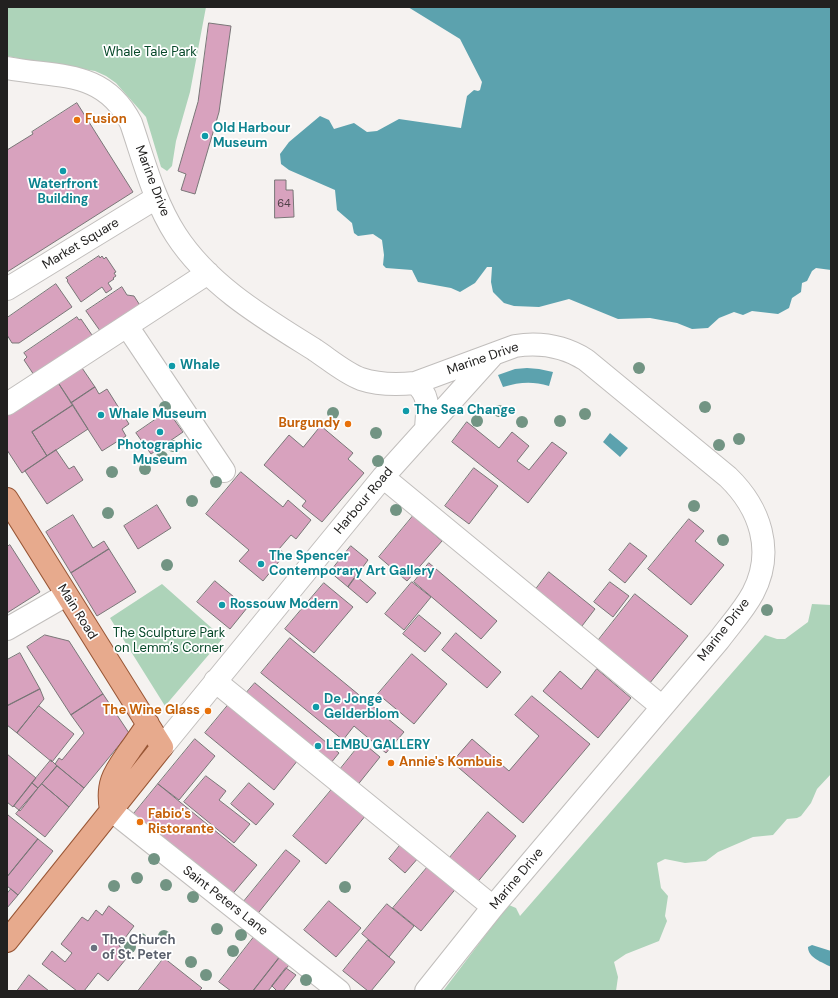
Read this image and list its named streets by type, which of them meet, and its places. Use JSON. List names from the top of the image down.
{
  "streets": {
    "main road": ["Main Road"],
    "street": [
      "Marine Drive",
      "Market Square",
      "Harbour Road",
      "Saint Peters Lane"
    ]
  },
  "crossings": [
    ["Marine Drive", "Market Square"],
    ["Marine Drive", "Harbour Road"],
    ["Harbour Road", "Main Road"]
  ],
  "parks": ["Whale Tale Park", "The Sculpture Park on Lemm’s Corner"],
  "places": [
    "Fusion",
    "Old Harbour Museum",
    "Waterfront Building",
    "Whale",
    "The Sea Change",
    "Whale Museum",
    "Burgundy",
    "Photographic Museum",
    "The Spencer Contemporary Art Gallery",
    "Rossouw Modern",
    "De Jonge Gelderblom",
    "The Wine Glass",
    "LEMBU GALLERY",
    "Annie's Kombuis",
    "Fabio's Ristorante",
    "The Church of St. Peter"
  ],
  "house_numbers": ["64"]
}
